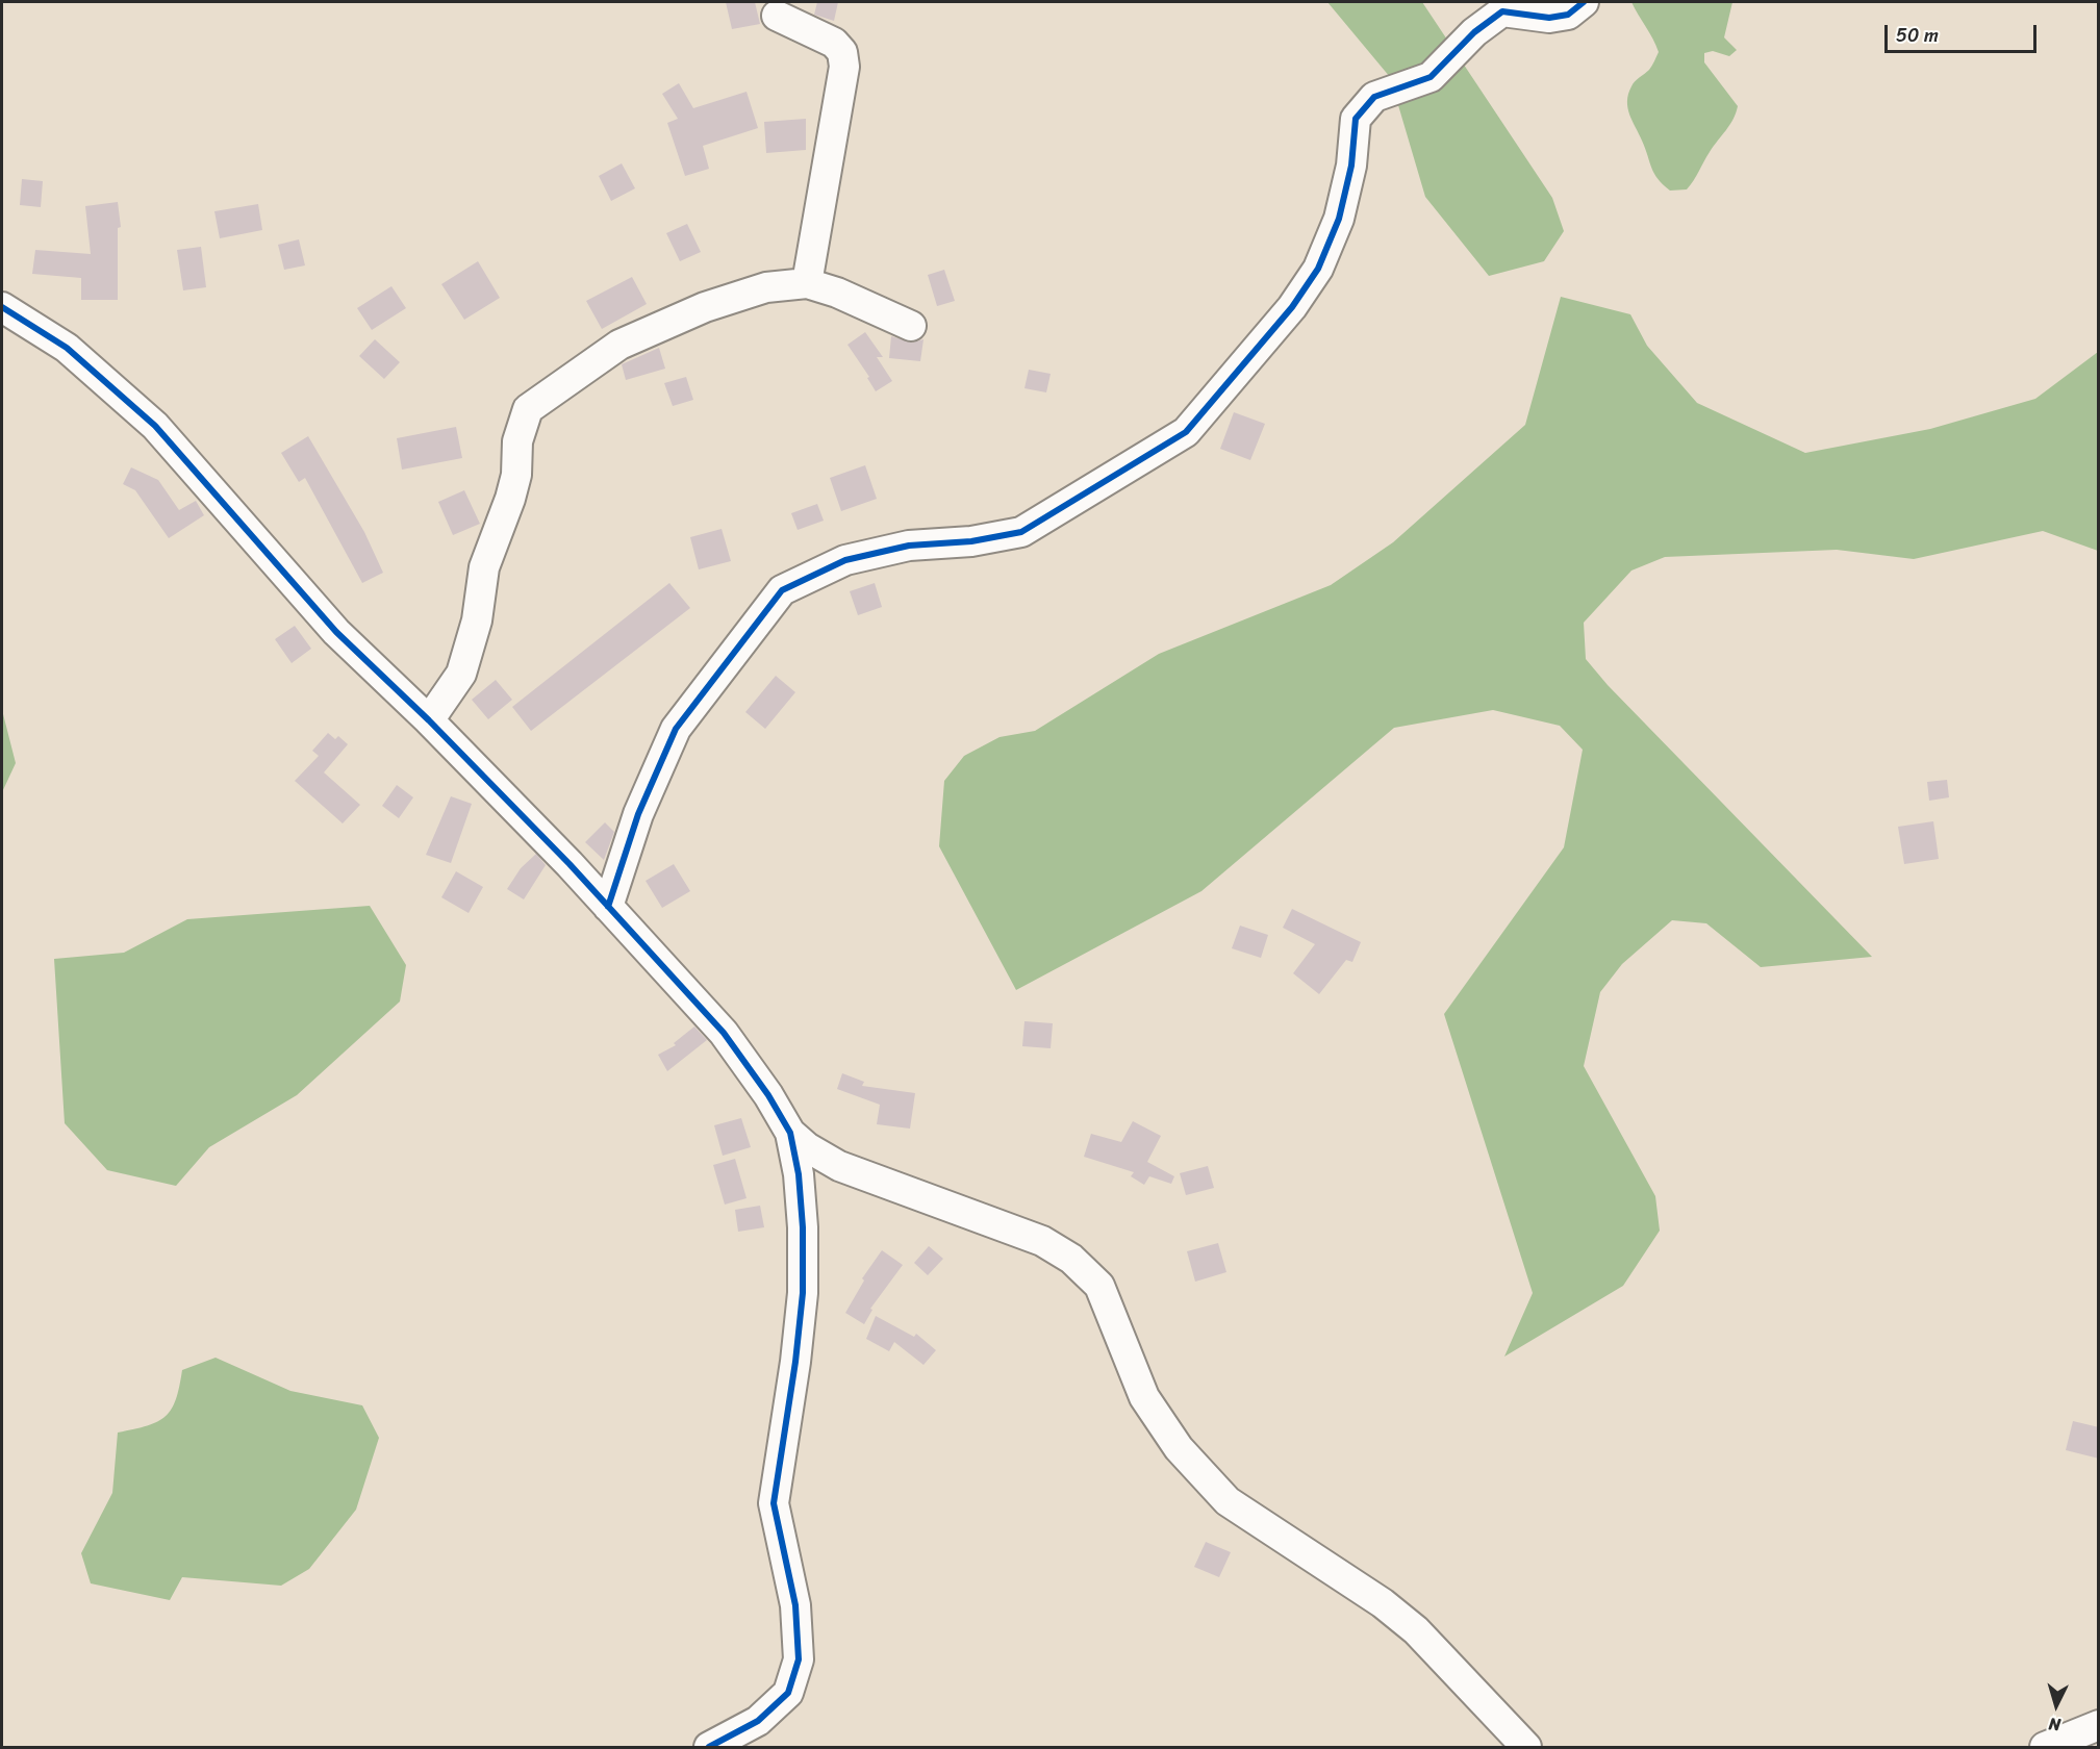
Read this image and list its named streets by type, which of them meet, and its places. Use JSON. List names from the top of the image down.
{
  "scale_bar": "50 m",
  "north": "bottom"
}
